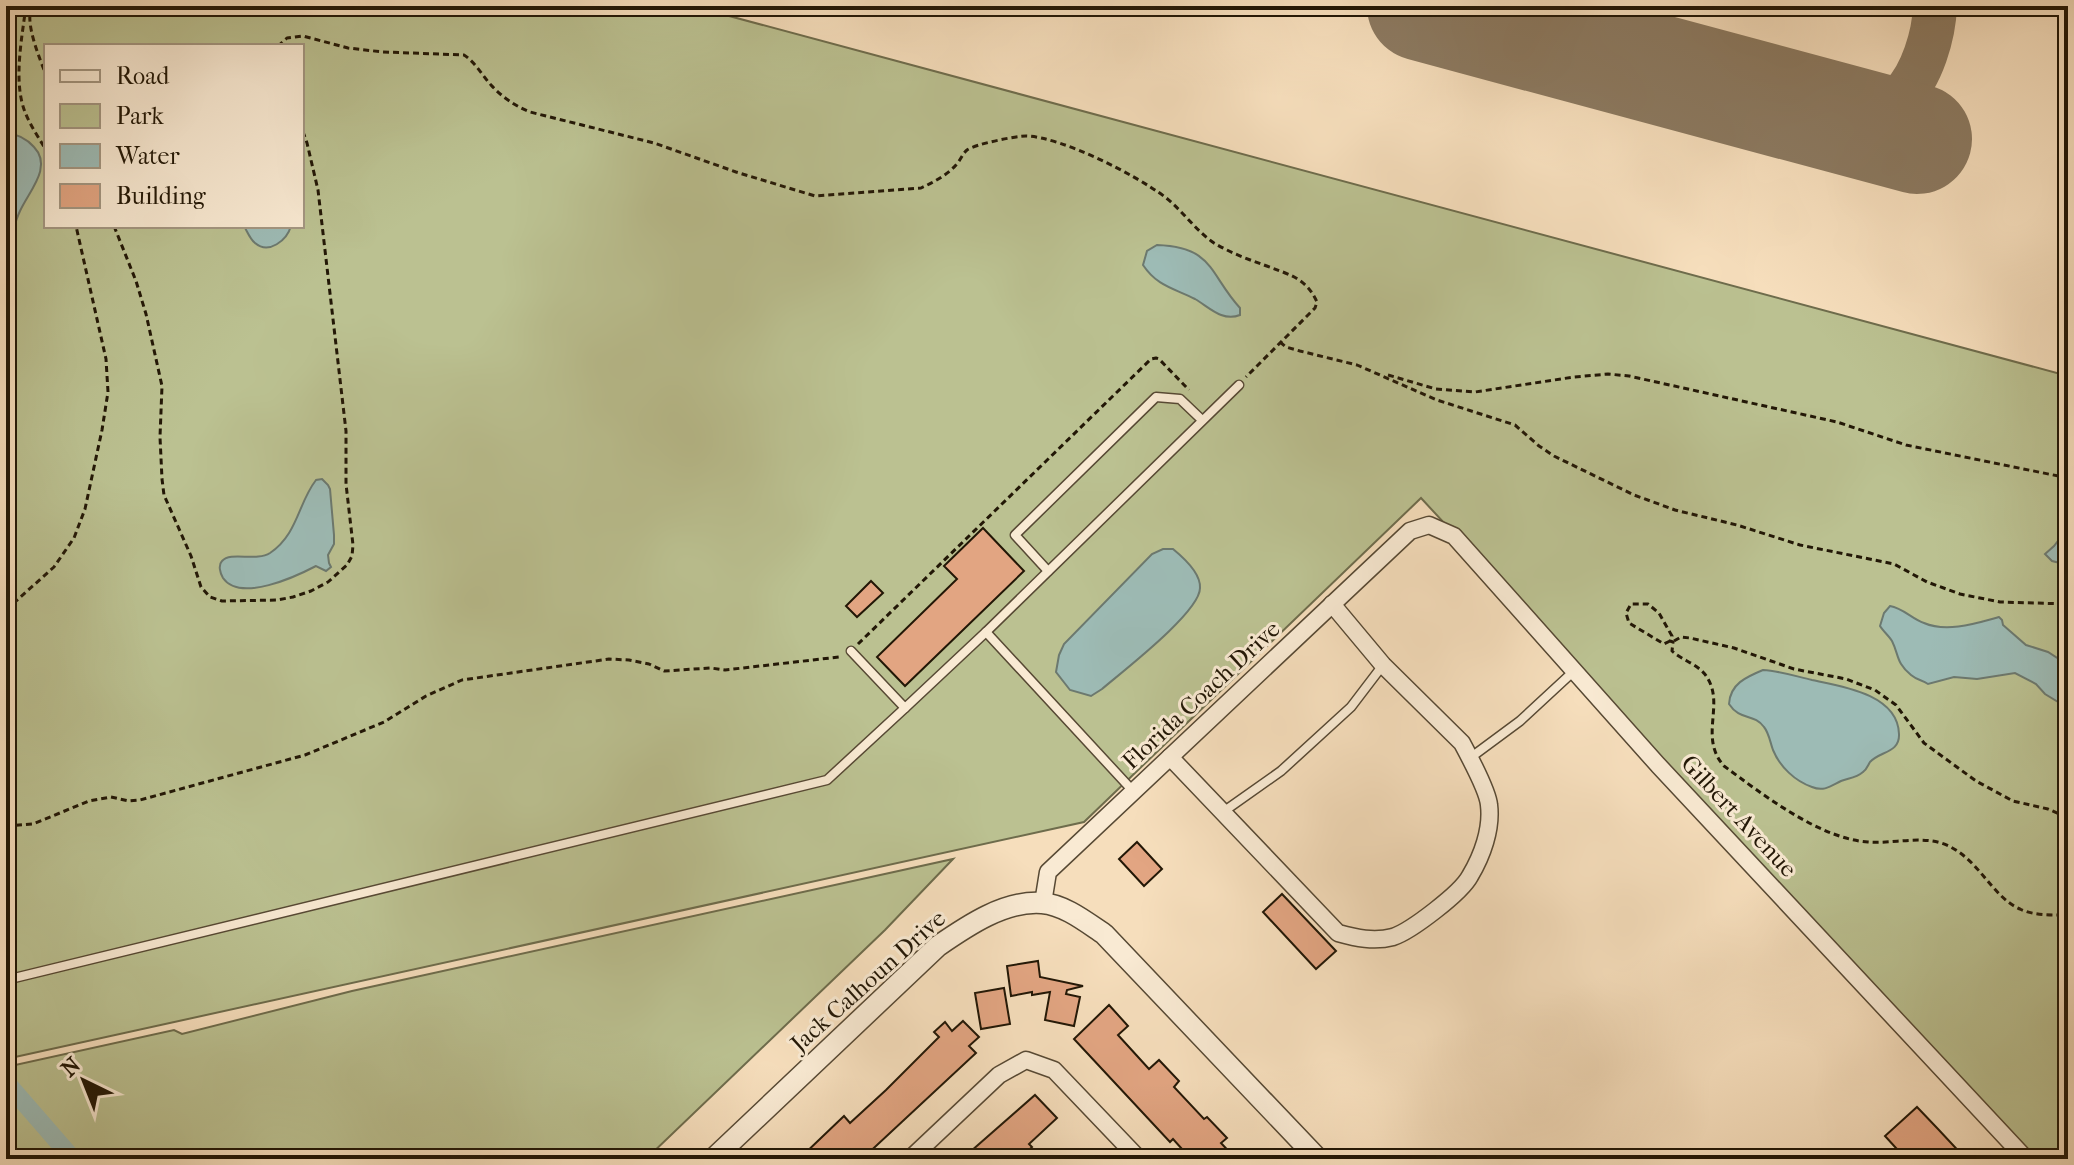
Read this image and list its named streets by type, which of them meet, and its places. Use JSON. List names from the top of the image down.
{
  "streets": {
    "street": ["Florida Coach Drive", "Gilbert Avenue", "Jack Calhoun Drive"]
  },
  "crossings": [
    ["Florida Coach Drive", "Gilbert Avenue"],
    ["Florida Coach Drive", "Jack Calhoun Drive"]
  ],
  "legend": [
    "Road",
    "Park",
    "Water",
    "Building"
  ],
  "north": "top left"
}
